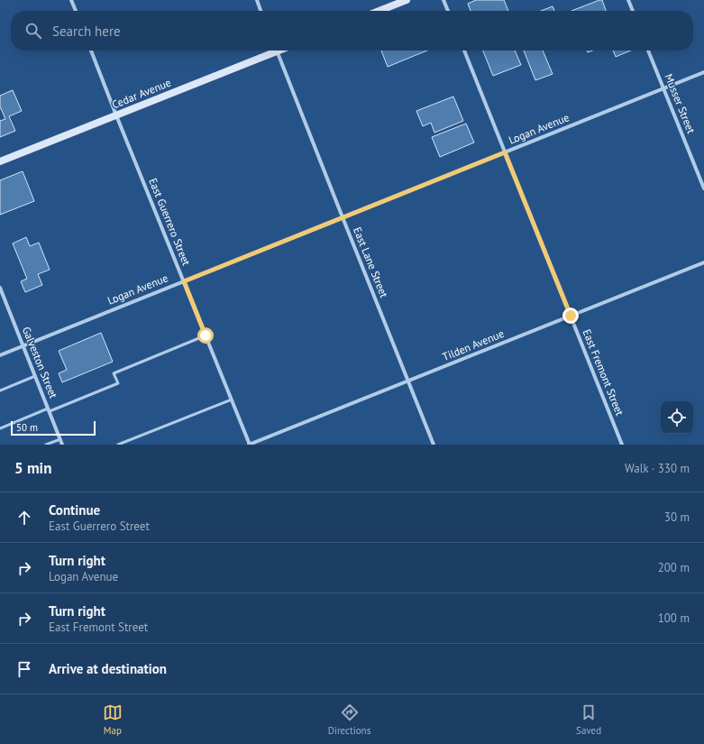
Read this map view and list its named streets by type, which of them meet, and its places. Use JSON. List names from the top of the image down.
{
  "streets": {
    "street": [
      "Cedar Avenue",
      "Musser Street",
      "Logan Avenue",
      "East Guerrero Street",
      "East Lane Street",
      "Tilden Avenue",
      "Galveston Street",
      "East Fremont Street"
    ]
  },
  "crossings": [
    ["Cedar Avenue", "East Guerrero Street"],
    ["Musser Street", "Logan Avenue"],
    ["Logan Avenue", "East Guerrero Street"],
    ["Logan Avenue", "East Lane Street"],
    ["Logan Avenue", "Galveston Street"],
    ["Logan Avenue", "East Fremont Street"],
    ["East Guerrero Street", "Tilden Avenue"],
    ["East Lane Street", "Tilden Avenue"],
    ["Tilden Avenue", "East Fremont Street"]
  ],
  "scale_bar": "50 m",
  "page": {
    "search": "Search here",
    "scale": "50 m",
    "heading": ["5 min", "Walk · 330 m"],
    "list": [
      ["Continue", "East Guerrero Street", "30 m"],
      ["Turn right", "Logan Avenue", "200 m"],
      ["Turn right", "East Fremont Street", "100 m"],
      "Arrive at destination"
    ],
    "nav": ["Map", "Directions", "Saved"]
  }
}
